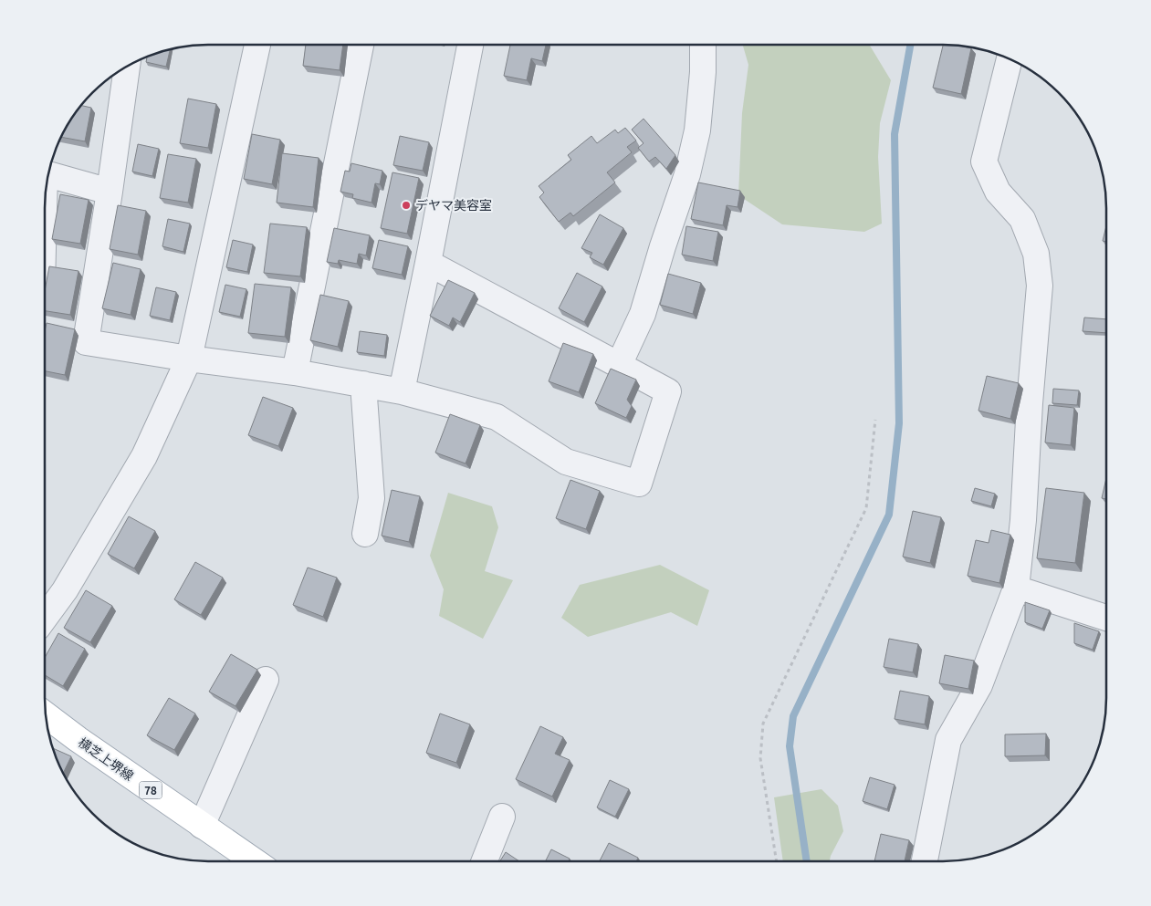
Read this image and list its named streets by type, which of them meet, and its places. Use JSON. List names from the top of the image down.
{
  "streets": {
    "main road": ["横芝上堺線", "78"]
  },
  "places": ["デヤマ美容室"]
}
